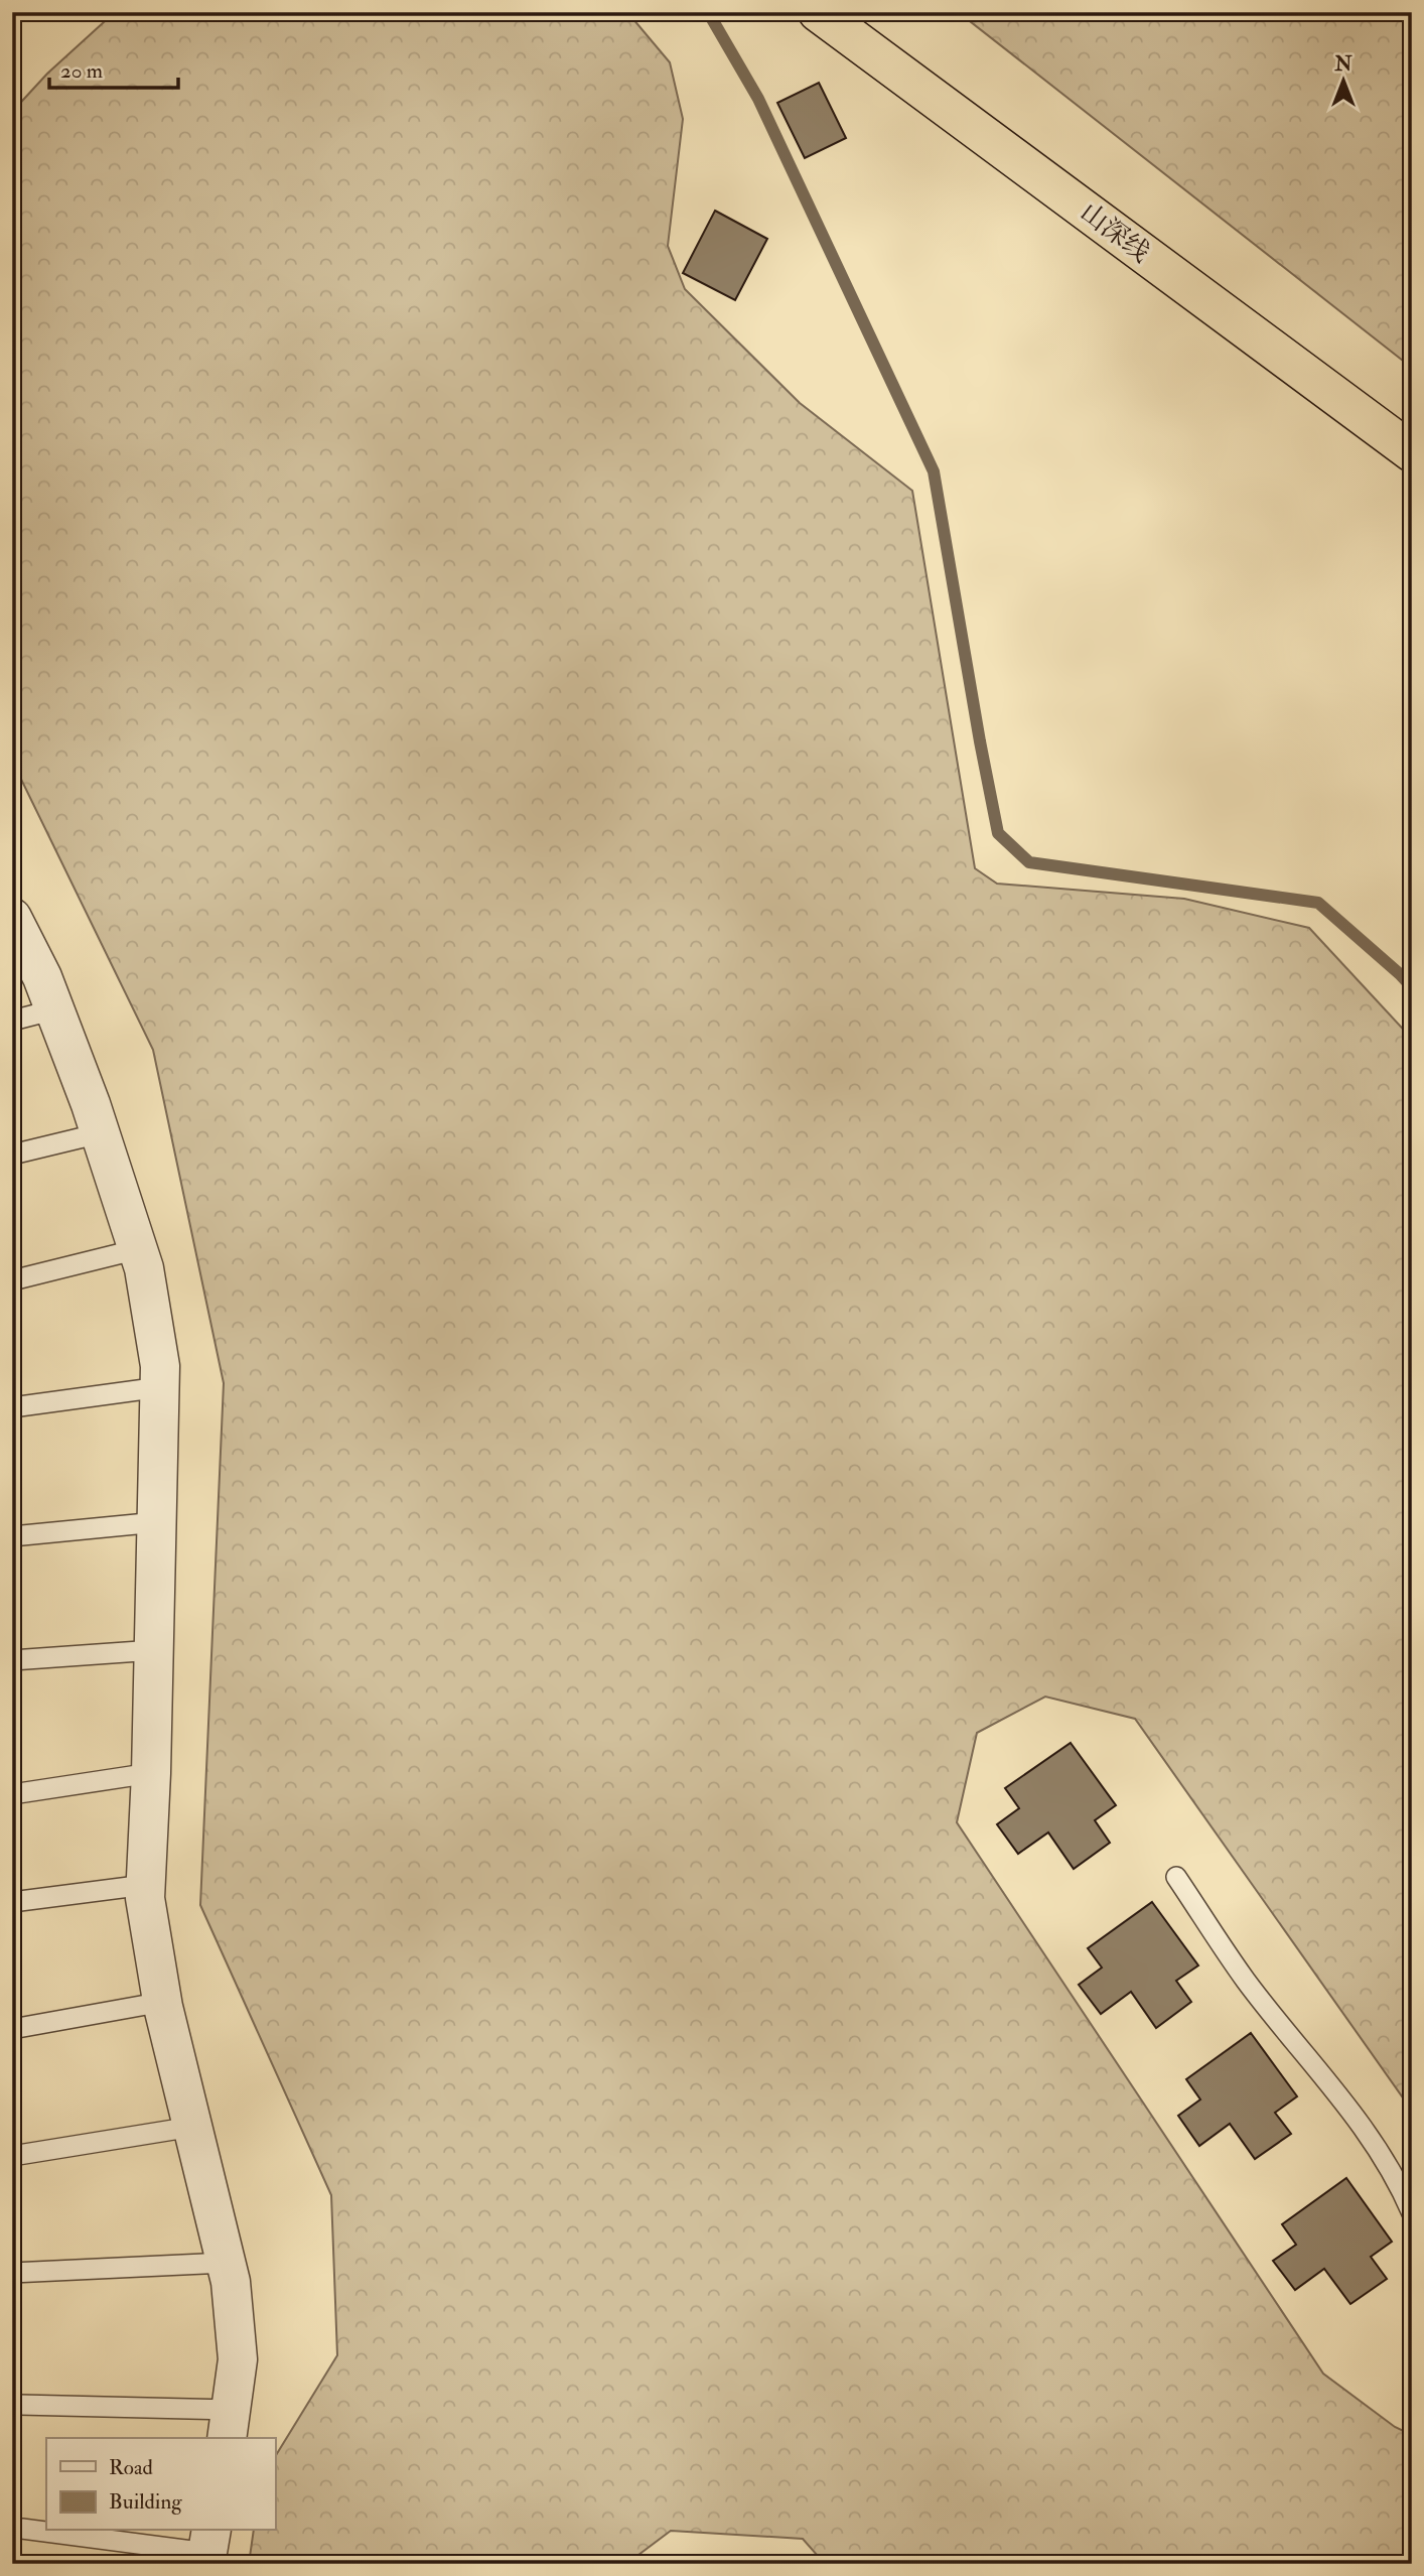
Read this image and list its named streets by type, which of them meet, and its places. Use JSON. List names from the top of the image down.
{
  "streets": {
    "highway": ["山深线"]
  },
  "legend": ["Road", "Building"],
  "scale_bar": "20 m",
  "north": "top"
}
